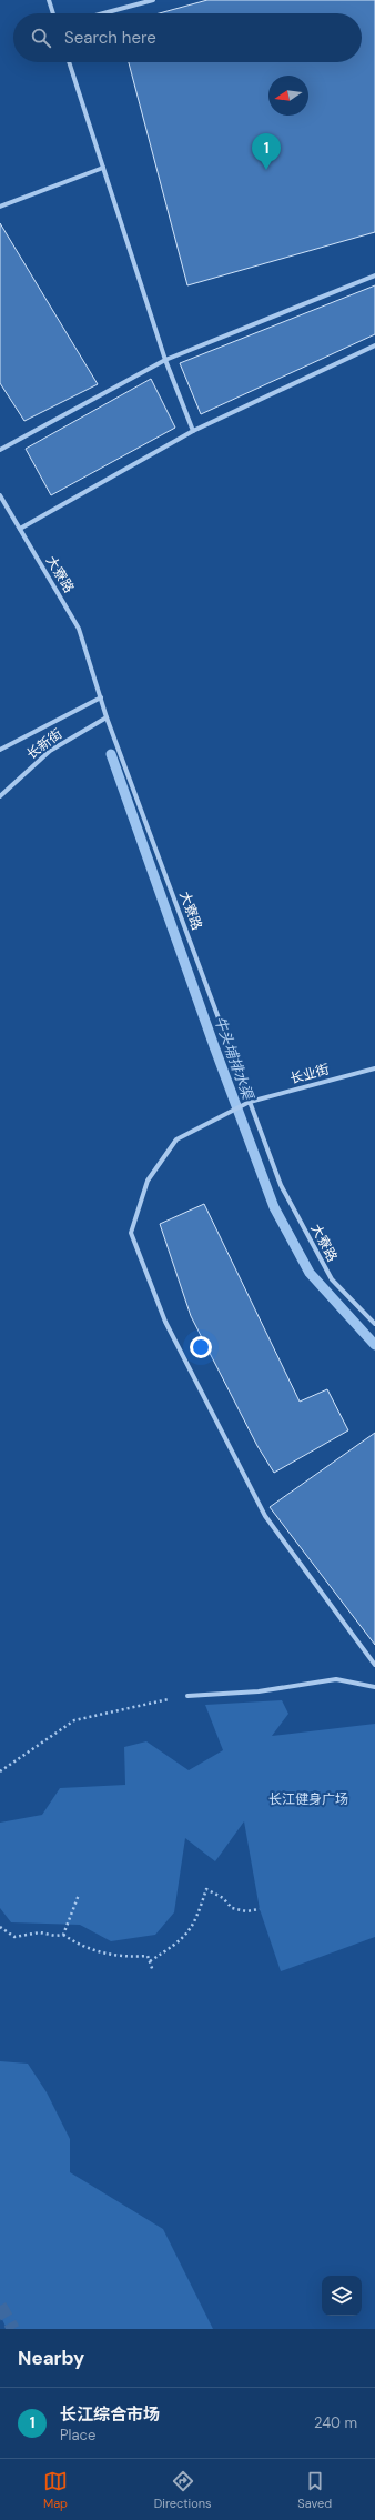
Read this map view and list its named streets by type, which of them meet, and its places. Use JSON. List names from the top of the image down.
{
  "streets": {
    "street": ["大寮路", "长新街", "长业街"]
  },
  "crossings": [
    ["大寮路", "长新街"],
    ["大寮路", "长业街"]
  ],
  "water": ["牛头埔排水渠"],
  "parks": ["长江健身广场"],
  "north": "left",
  "page": {
    "search": "Search here",
    "pins": "1",
    "heading": "Nearby",
    "list": [
      {
        "mark": "1",
        "name": "长江综合市场",
        "note": "Place",
        "value": "240 m"
      }
    ],
    "nav": ["Map", "Directions", "Saved"]
  }
}
